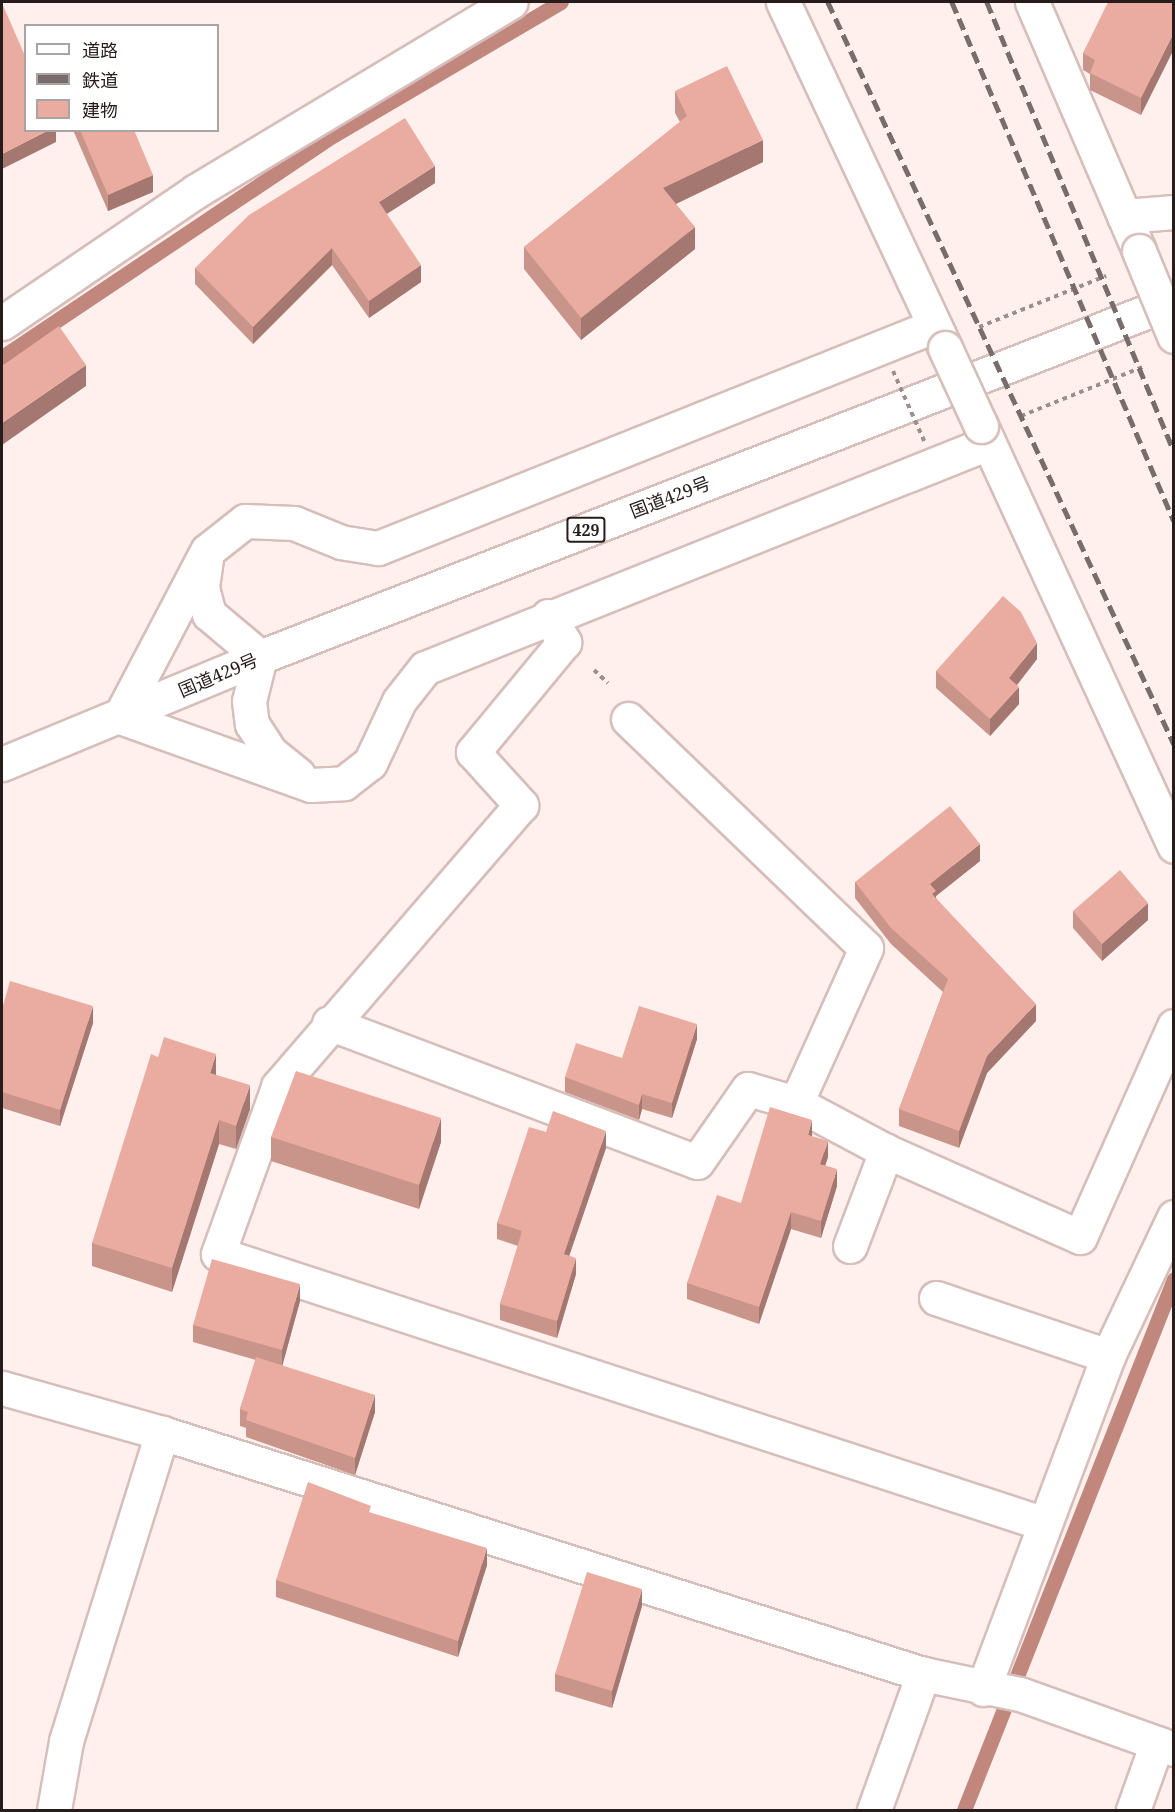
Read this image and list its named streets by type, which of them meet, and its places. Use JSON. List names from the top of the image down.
{
  "streets": {
    "main road": ["国道429号", "429"]
  },
  "legend": ["道路", "鉄道", "建物"]
}
